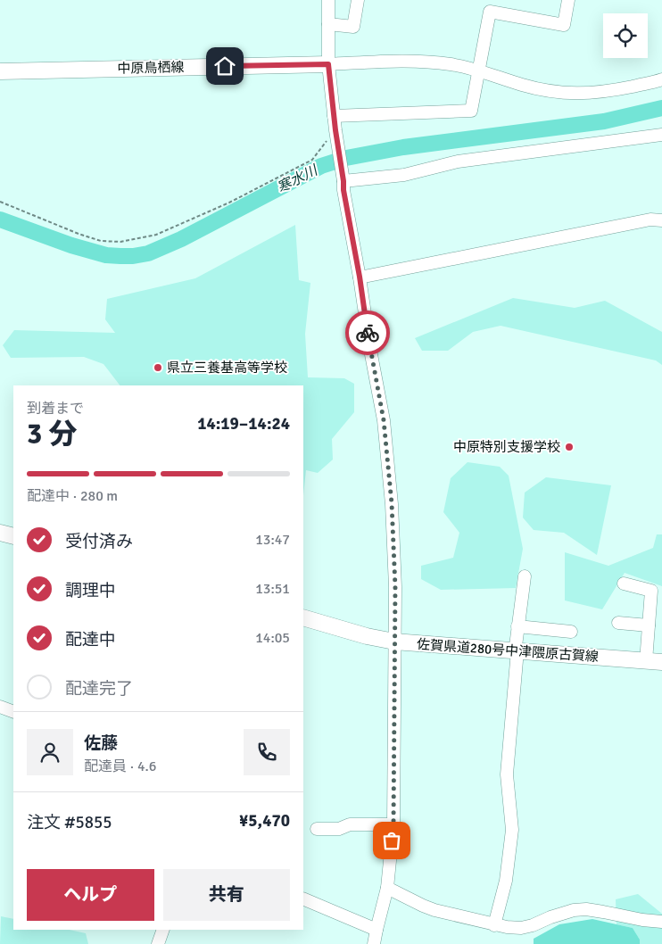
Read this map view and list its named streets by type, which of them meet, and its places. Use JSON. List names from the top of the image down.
{
  "streets": {
    "main road": ["中原鳥栖線", "佐賀県道280号中津隈原古賀線"]
  },
  "water": ["寒水川"],
  "places": ["県立三養基高等学校", "中原特別支援学校"],
  "page": {
    "heading": ["3 分", "到着まで", "14:19–14:24"],
    "panel": [
      "佐藤",
      "配達員 · 4.6",
      "注文 #5855",
      "¥5,470"
    ],
    "bar": "配達中 · 280 m",
    "list": [
      ["受付済み", "13:47"],
      ["調理中", "13:51"],
      ["配達中", "14:05"],
      "配達完了"
    ],
    "buttons": ["ヘルプ", "共有"]
  }
}
